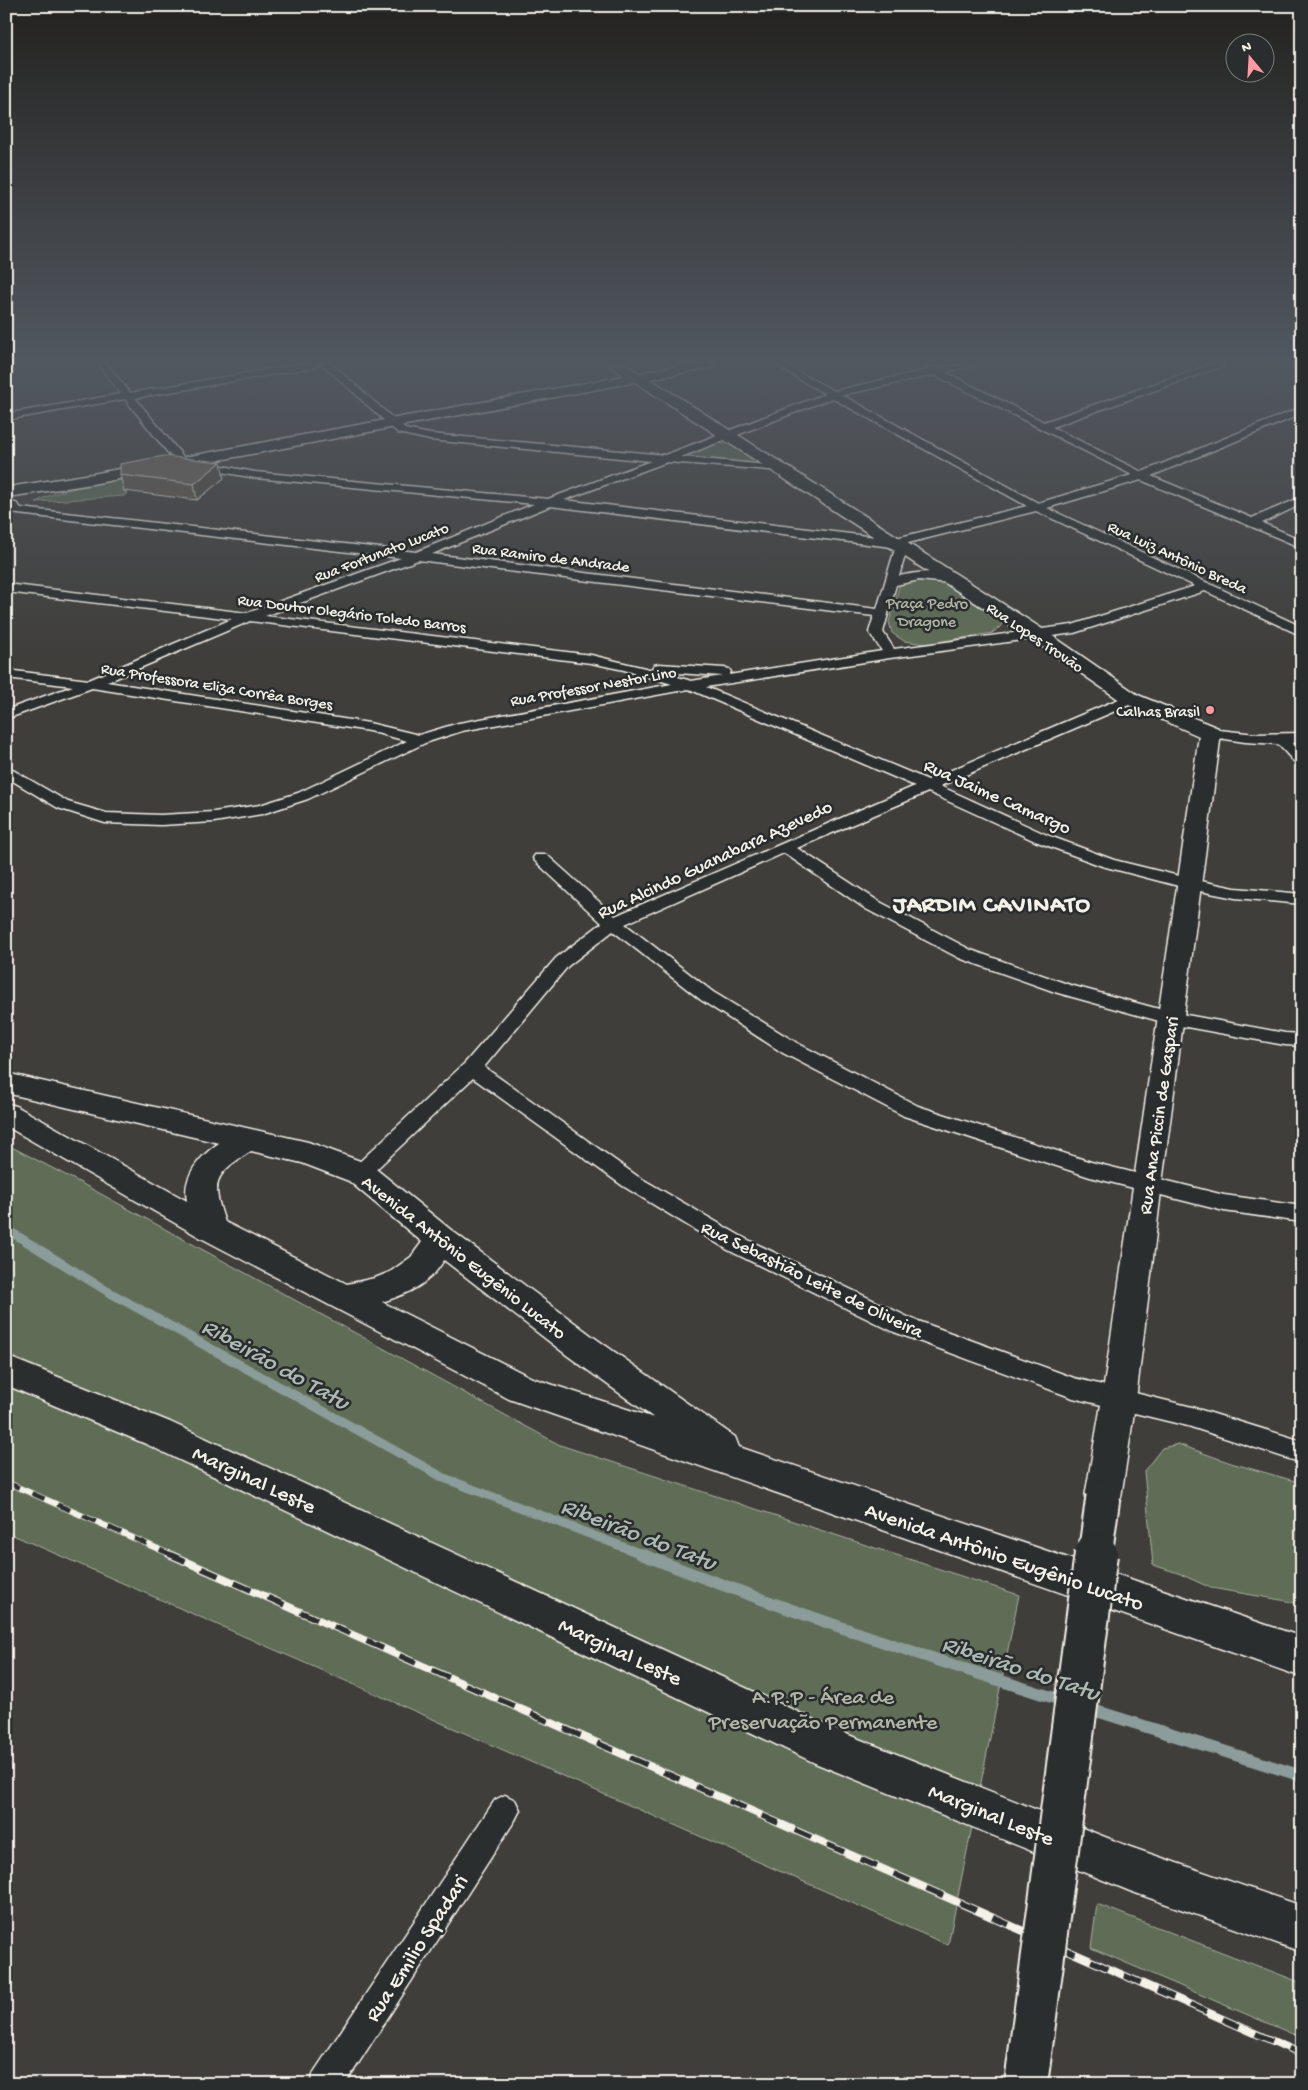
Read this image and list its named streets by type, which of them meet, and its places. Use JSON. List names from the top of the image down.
{
  "streets": {
    "main road": [
      "Rua Lopes Trovão",
      "Rua Ana Piccin de Gaspari",
      "Avenida Antônio Eugênio Lucato",
      "Marginal Leste"
    ],
    "street": [
      "Rua Fortunato Lucato",
      "Rua Ramiro de Andrade",
      "Rua Luiz Antônio Breda",
      "Rua Doutor Olegário Toledo Barros",
      "Rua Professora Eliza Corrêa Borges",
      "Rua Professor Nestor Lino",
      "Rua Jaime Camargo",
      "Rua Alcindo Guanabara Azevedo",
      "Rua Sebastião Leite de Oliveira",
      "Rua Emilio Spadari"
    ]
  },
  "crossings": [
    ["Rua Fortunato Lucato", "Rua Ramiro de Andrade"],
    ["Rua Fortunato Lucato", "Rua Doutor Olegário Toledo Barros"],
    ["Rua Fortunato Lucato", "Rua Professora Eliza Corrêa Borges"],
    ["Rua Luiz Antônio Breda", "Rua Professor Nestor Lino"],
    ["Rua Doutor Olegário Toledo Barros", "Rua Professor Nestor Lino"],
    ["Rua Doutor Olegário Toledo Barros", "Rua Jaime Camargo"],
    ["Rua Lopes Trovão", "Rua Professor Nestor Lino"],
    ["Rua Lopes Trovão", "Rua Alcindo Guanabara Azevedo"],
    ["Rua Lopes Trovão", "Rua Ana Piccin de Gaspari"],
    ["Rua Professora Eliza Corrêa Borges", "Rua Professor Nestor Lino"],
    ["Rua Professor Nestor Lino", "Rua Jaime Camargo"],
    ["Rua Jaime Camargo", "Rua Alcindo Guanabara Azevedo"],
    ["Rua Jaime Camargo", "Rua Ana Piccin de Gaspari"],
    ["Rua Alcindo Guanabara Azevedo", "Avenida Antônio Eugênio Lucato"],
    ["Rua Alcindo Guanabara Azevedo", "Rua Sebastião Leite de Oliveira"],
    ["Rua Ana Piccin de Gaspari", "Rua Sebastião Leite de Oliveira"]
  ],
  "districts": ["JARDIM CAVINATO"],
  "water": ["Ribeirão do Tatu"],
  "parks": ["Praça Pedro Dragone", "A.P.P - Área de Preservação Permanente"],
  "places": ["Calhas Brasil"],
  "north": "top"
}
